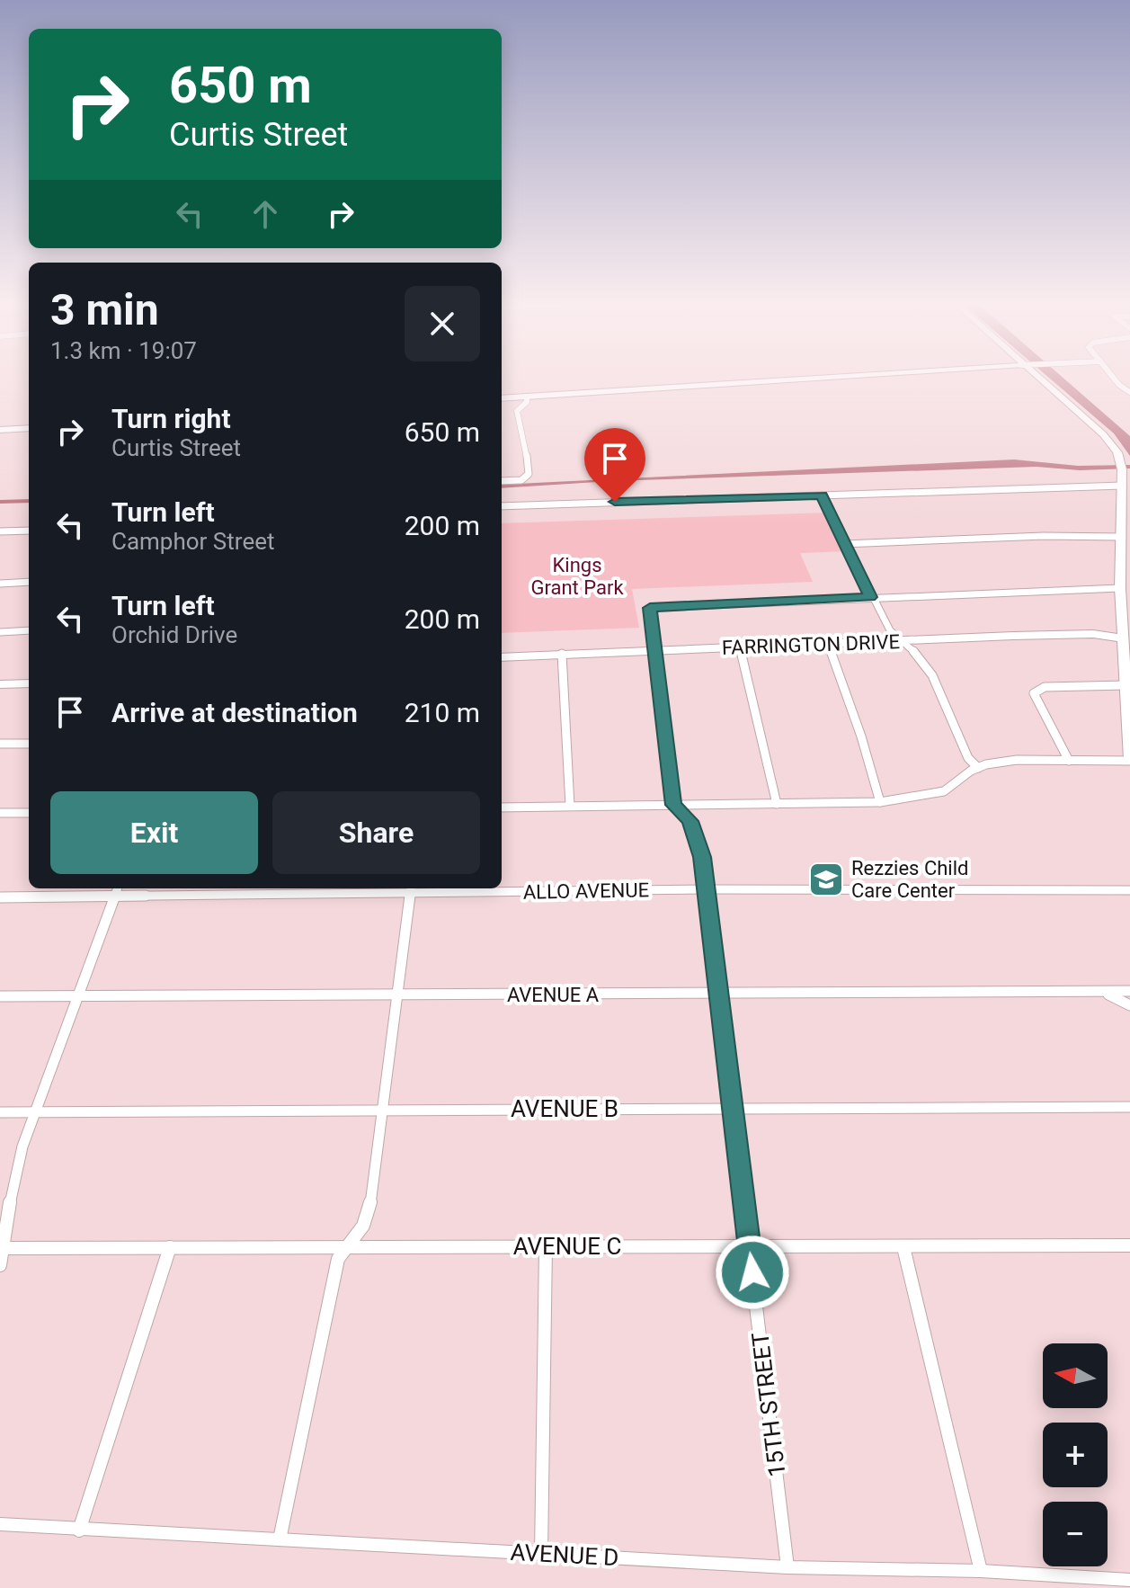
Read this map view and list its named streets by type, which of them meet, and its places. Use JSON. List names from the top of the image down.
{
  "streets": {
    "street": [
      "FARRINGTON DRIVE",
      "ALLO AVENUE",
      "AVENUE A",
      "AVENUE B",
      "AVENUE C",
      "15TH STREET",
      "AVENUE D"
    ]
  },
  "crossings": [
    ["ALLO AVENUE", "15TH STREET"],
    ["AVENUE A", "15TH STREET"],
    ["AVENUE B", "15TH STREET"],
    ["AVENUE C", "15TH STREET"],
    ["15TH STREET", "AVENUE D"]
  ],
  "parks": ["Kings Grant Park"],
  "places": {
    "school or university": ["Rezzies Child Care Center"]
  },
  "north": "left",
  "page": {
    "turn": ["650 m", "Curtis Street"],
    "heading": ["3 min", "1.3 km · 19:07"],
    "list": [
      {
        "name": "Turn right",
        "note": "Curtis Street",
        "value": "650 m"
      },
      {
        "name": "Turn left",
        "note": "Camphor Street",
        "value": "200 m"
      },
      {
        "name": "Turn left",
        "note": "Orchid Drive",
        "value": "200 m"
      },
      {
        "name": "Arrive at destination",
        "value": "210 m"
      }
    ],
    "buttons": ["Exit", "Share"],
    "map_buttons": ["+", "−"]
  }
}
